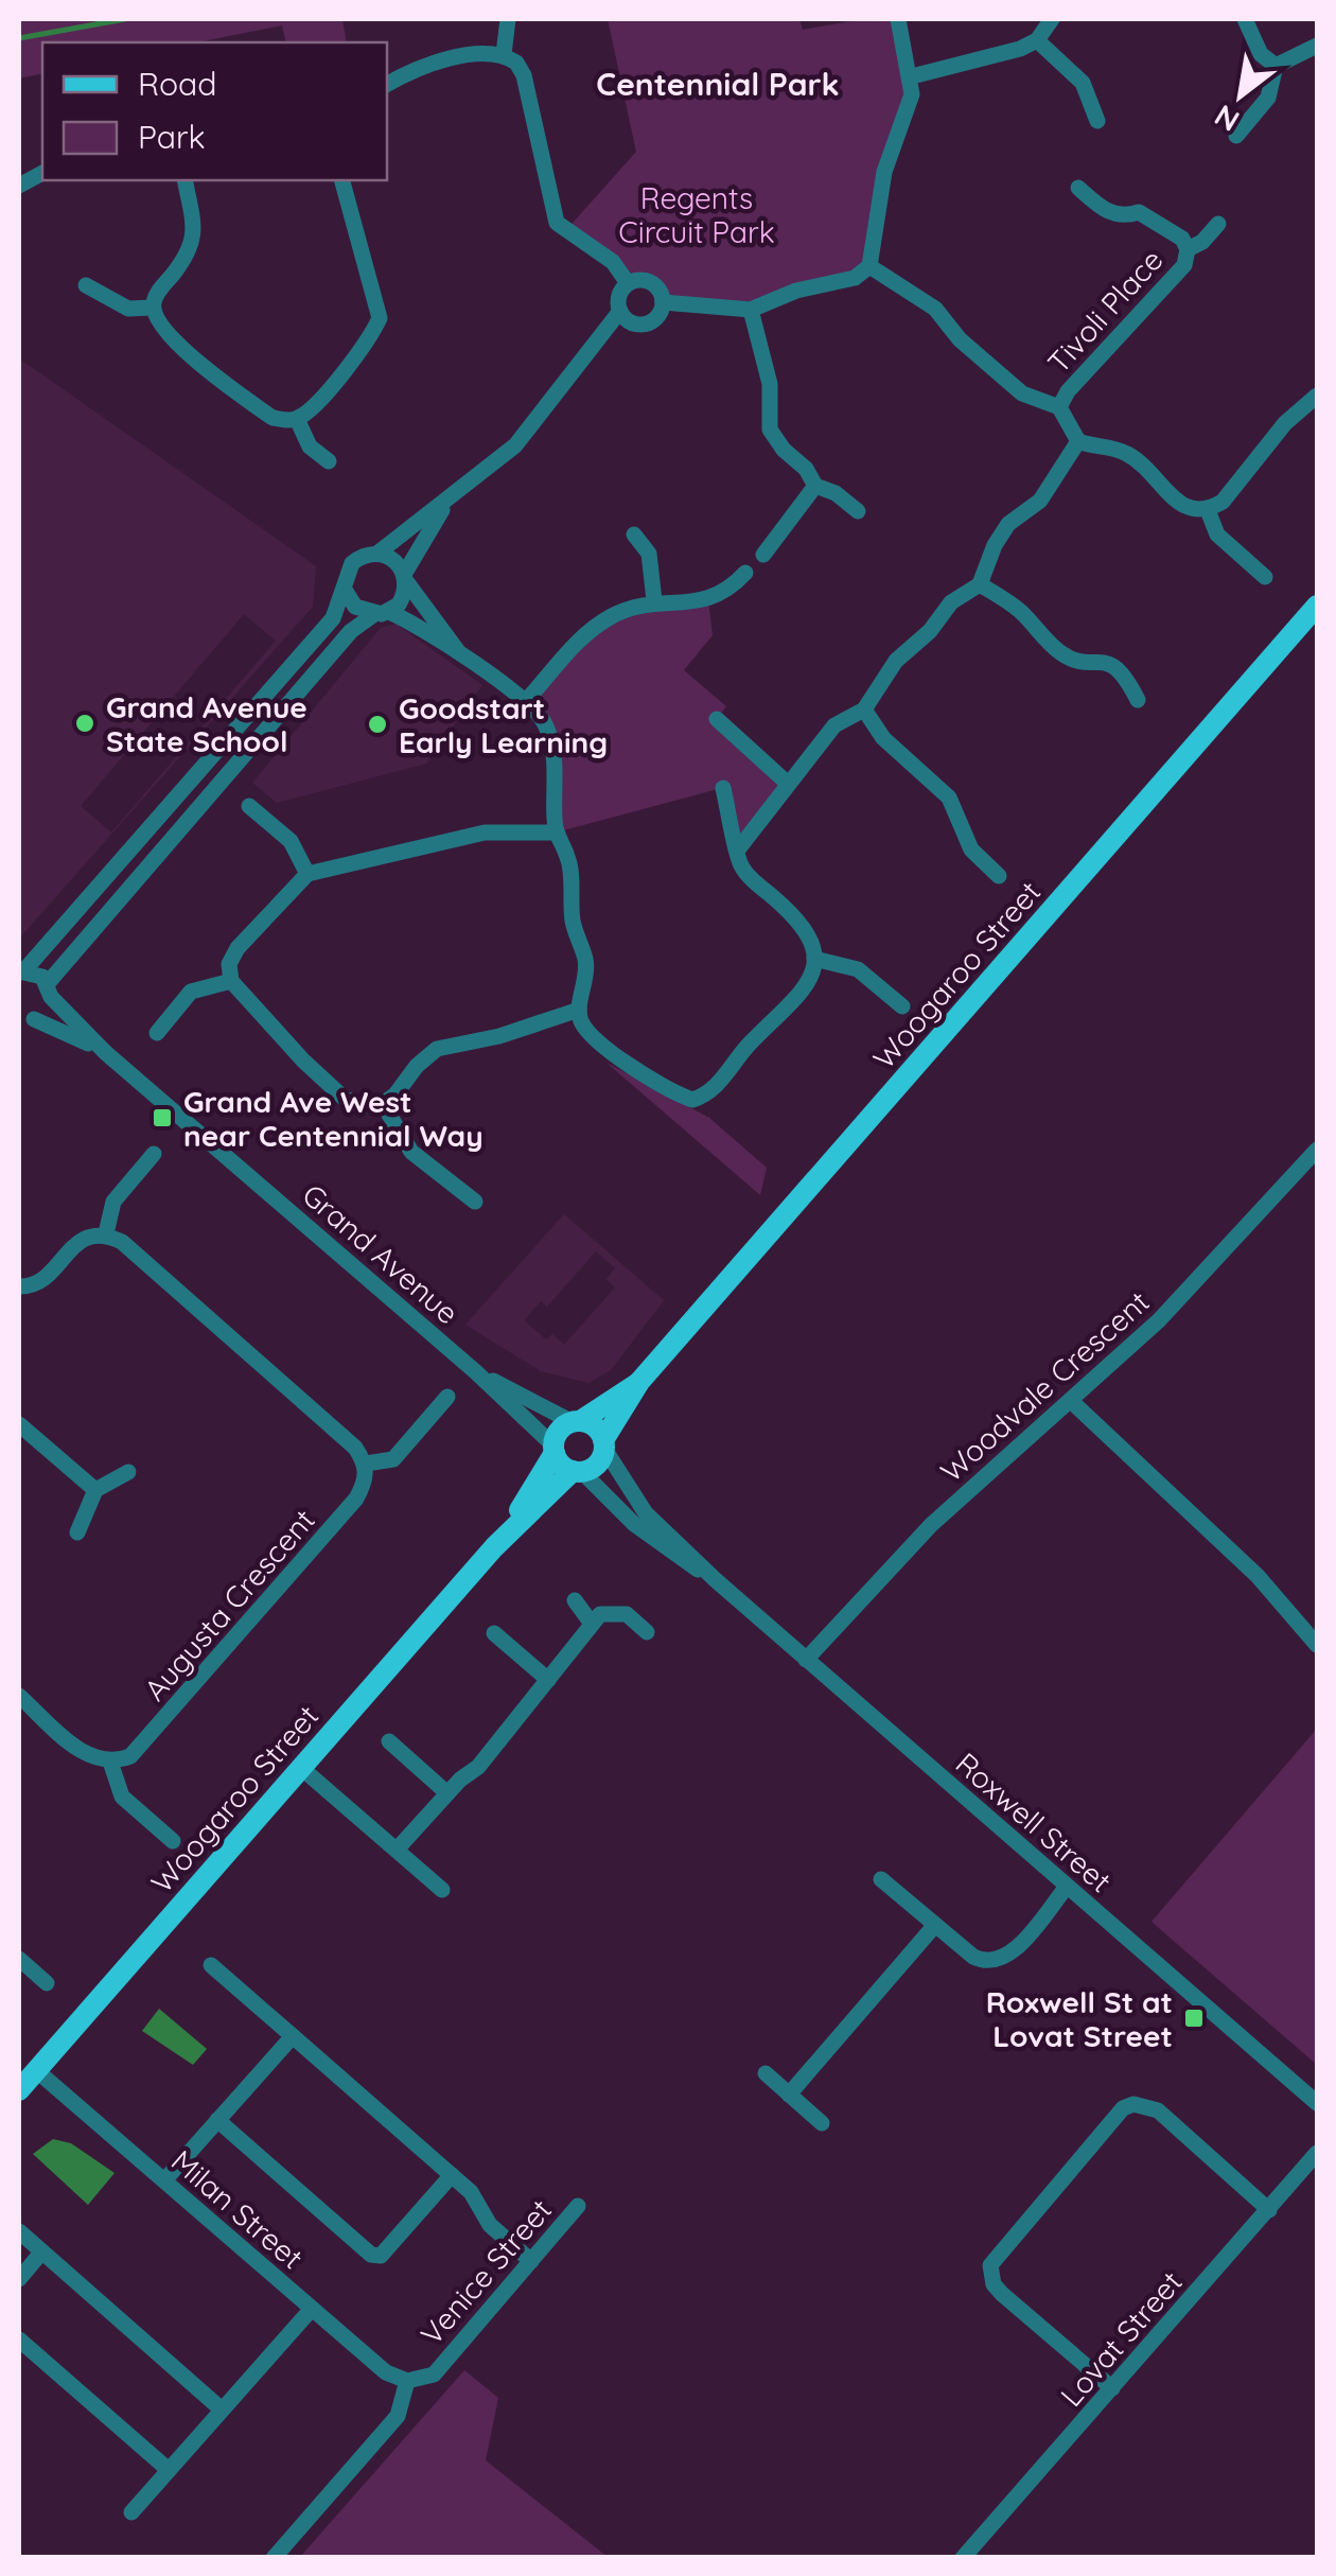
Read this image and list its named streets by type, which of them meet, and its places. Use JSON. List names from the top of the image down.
{
  "streets": {
    "main road": ["Woogaroo Street"],
    "street": [
      "Tivoli Place",
      "Grand Avenue",
      "Woodvale Crescent",
      "Augusta Crescent",
      "Roxwell Street",
      "Milan Street",
      "Venice Street",
      "Lovat Street"
    ]
  },
  "crossings": [
    ["Woogaroo Street", "Grand Avenue"],
    ["Woogaroo Street", "Roxwell Street"],
    ["Woogaroo Street", "Milan Street"],
    ["Grand Avenue", "Roxwell Street"],
    ["Woodvale Crescent", "Roxwell Street"],
    ["Milan Street", "Venice Street"]
  ],
  "districts": ["Centennial Park"],
  "parks": ["Regents Circuit Park"],
  "places": {
    "other": ["Grand Avenue State School", "Goodstart Early Learning"],
    "transit": ["Grand Ave West near Centennial Way", "Roxwell St at Lovat Street"]
  },
  "legend": ["Road", "Park"],
  "north": "bottom left"
}
